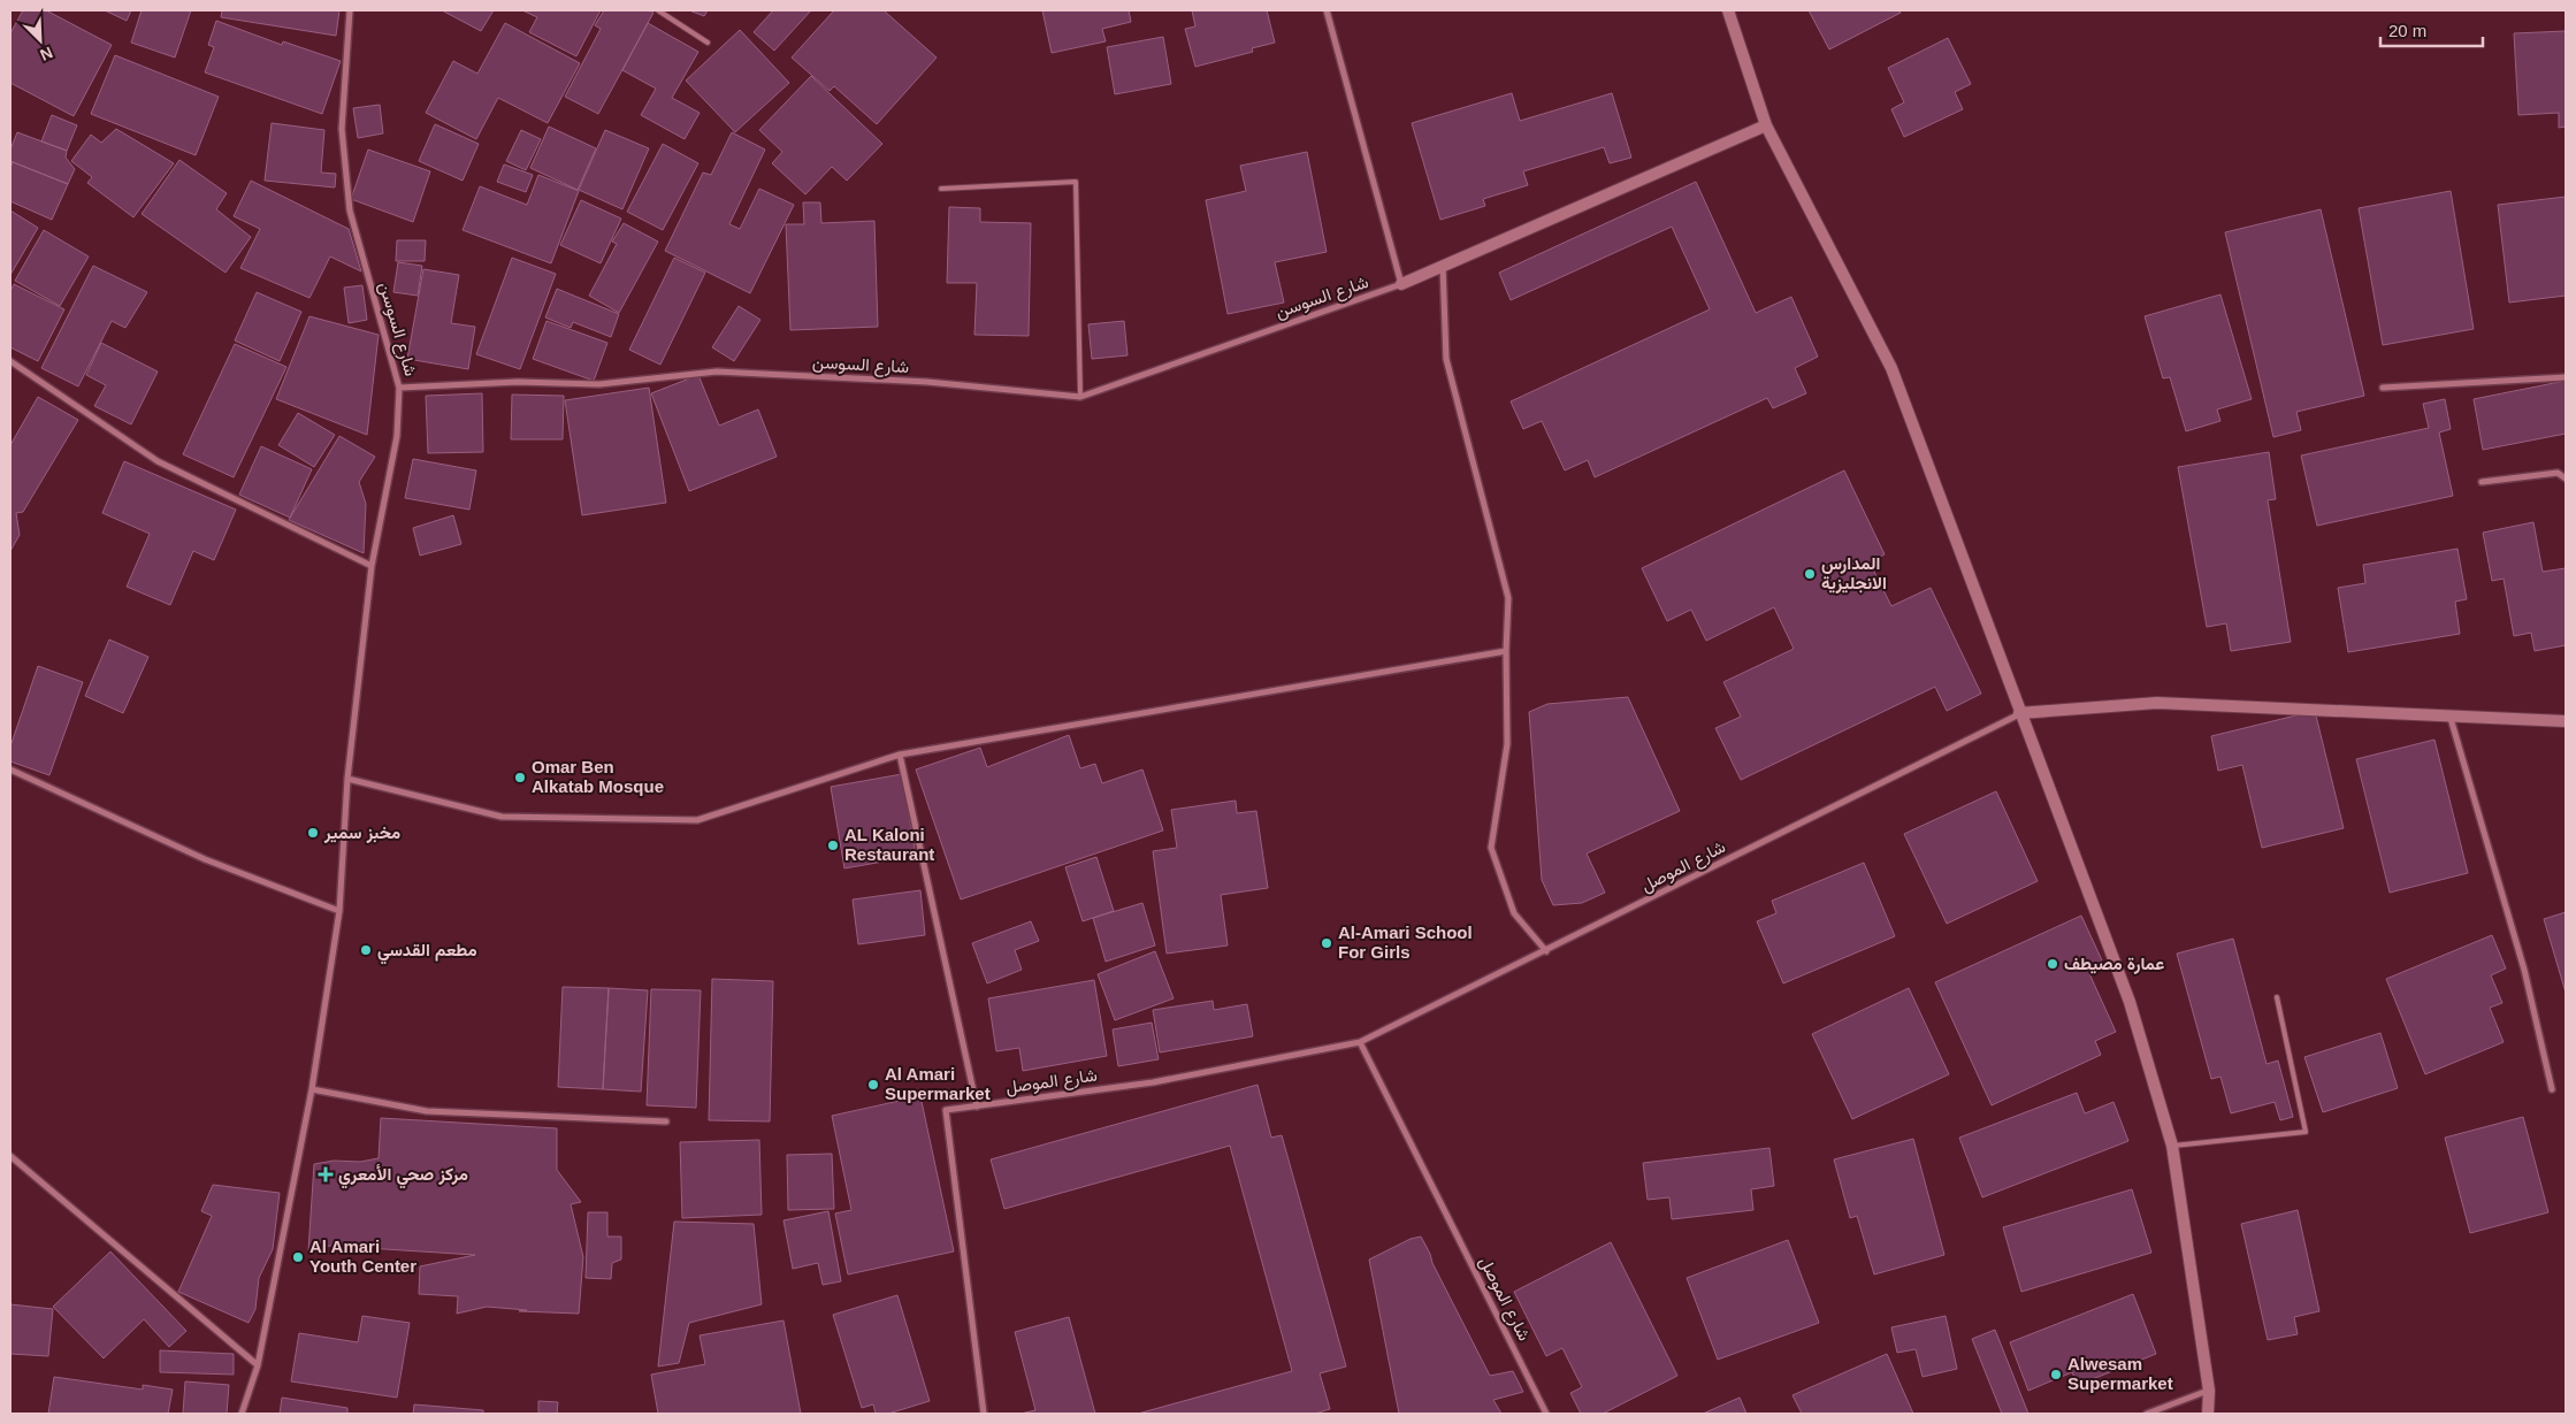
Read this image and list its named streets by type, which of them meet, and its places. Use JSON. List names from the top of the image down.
{
  "streets": {
    "street": ["شارع السوسن", "شارع الموصل"]
  },
  "places": {
    "other": [
      "المدارس الانجليزية",
      "Omar Ben Alkatab Mosque",
      "مخبز سمير",
      "AL Kaloni Restaurant",
      "Al-Amari School For Girls",
      "مطعم القدسي",
      "عمارة مصيطف",
      "Al Amari Supermarket",
      "Al Amari Youth Center",
      "Alwesam Supermarket"
    ],
    "health": ["مركز صحي الأمعري"]
  },
  "scale_bar": "20 m",
  "north": "bottom right"
}
